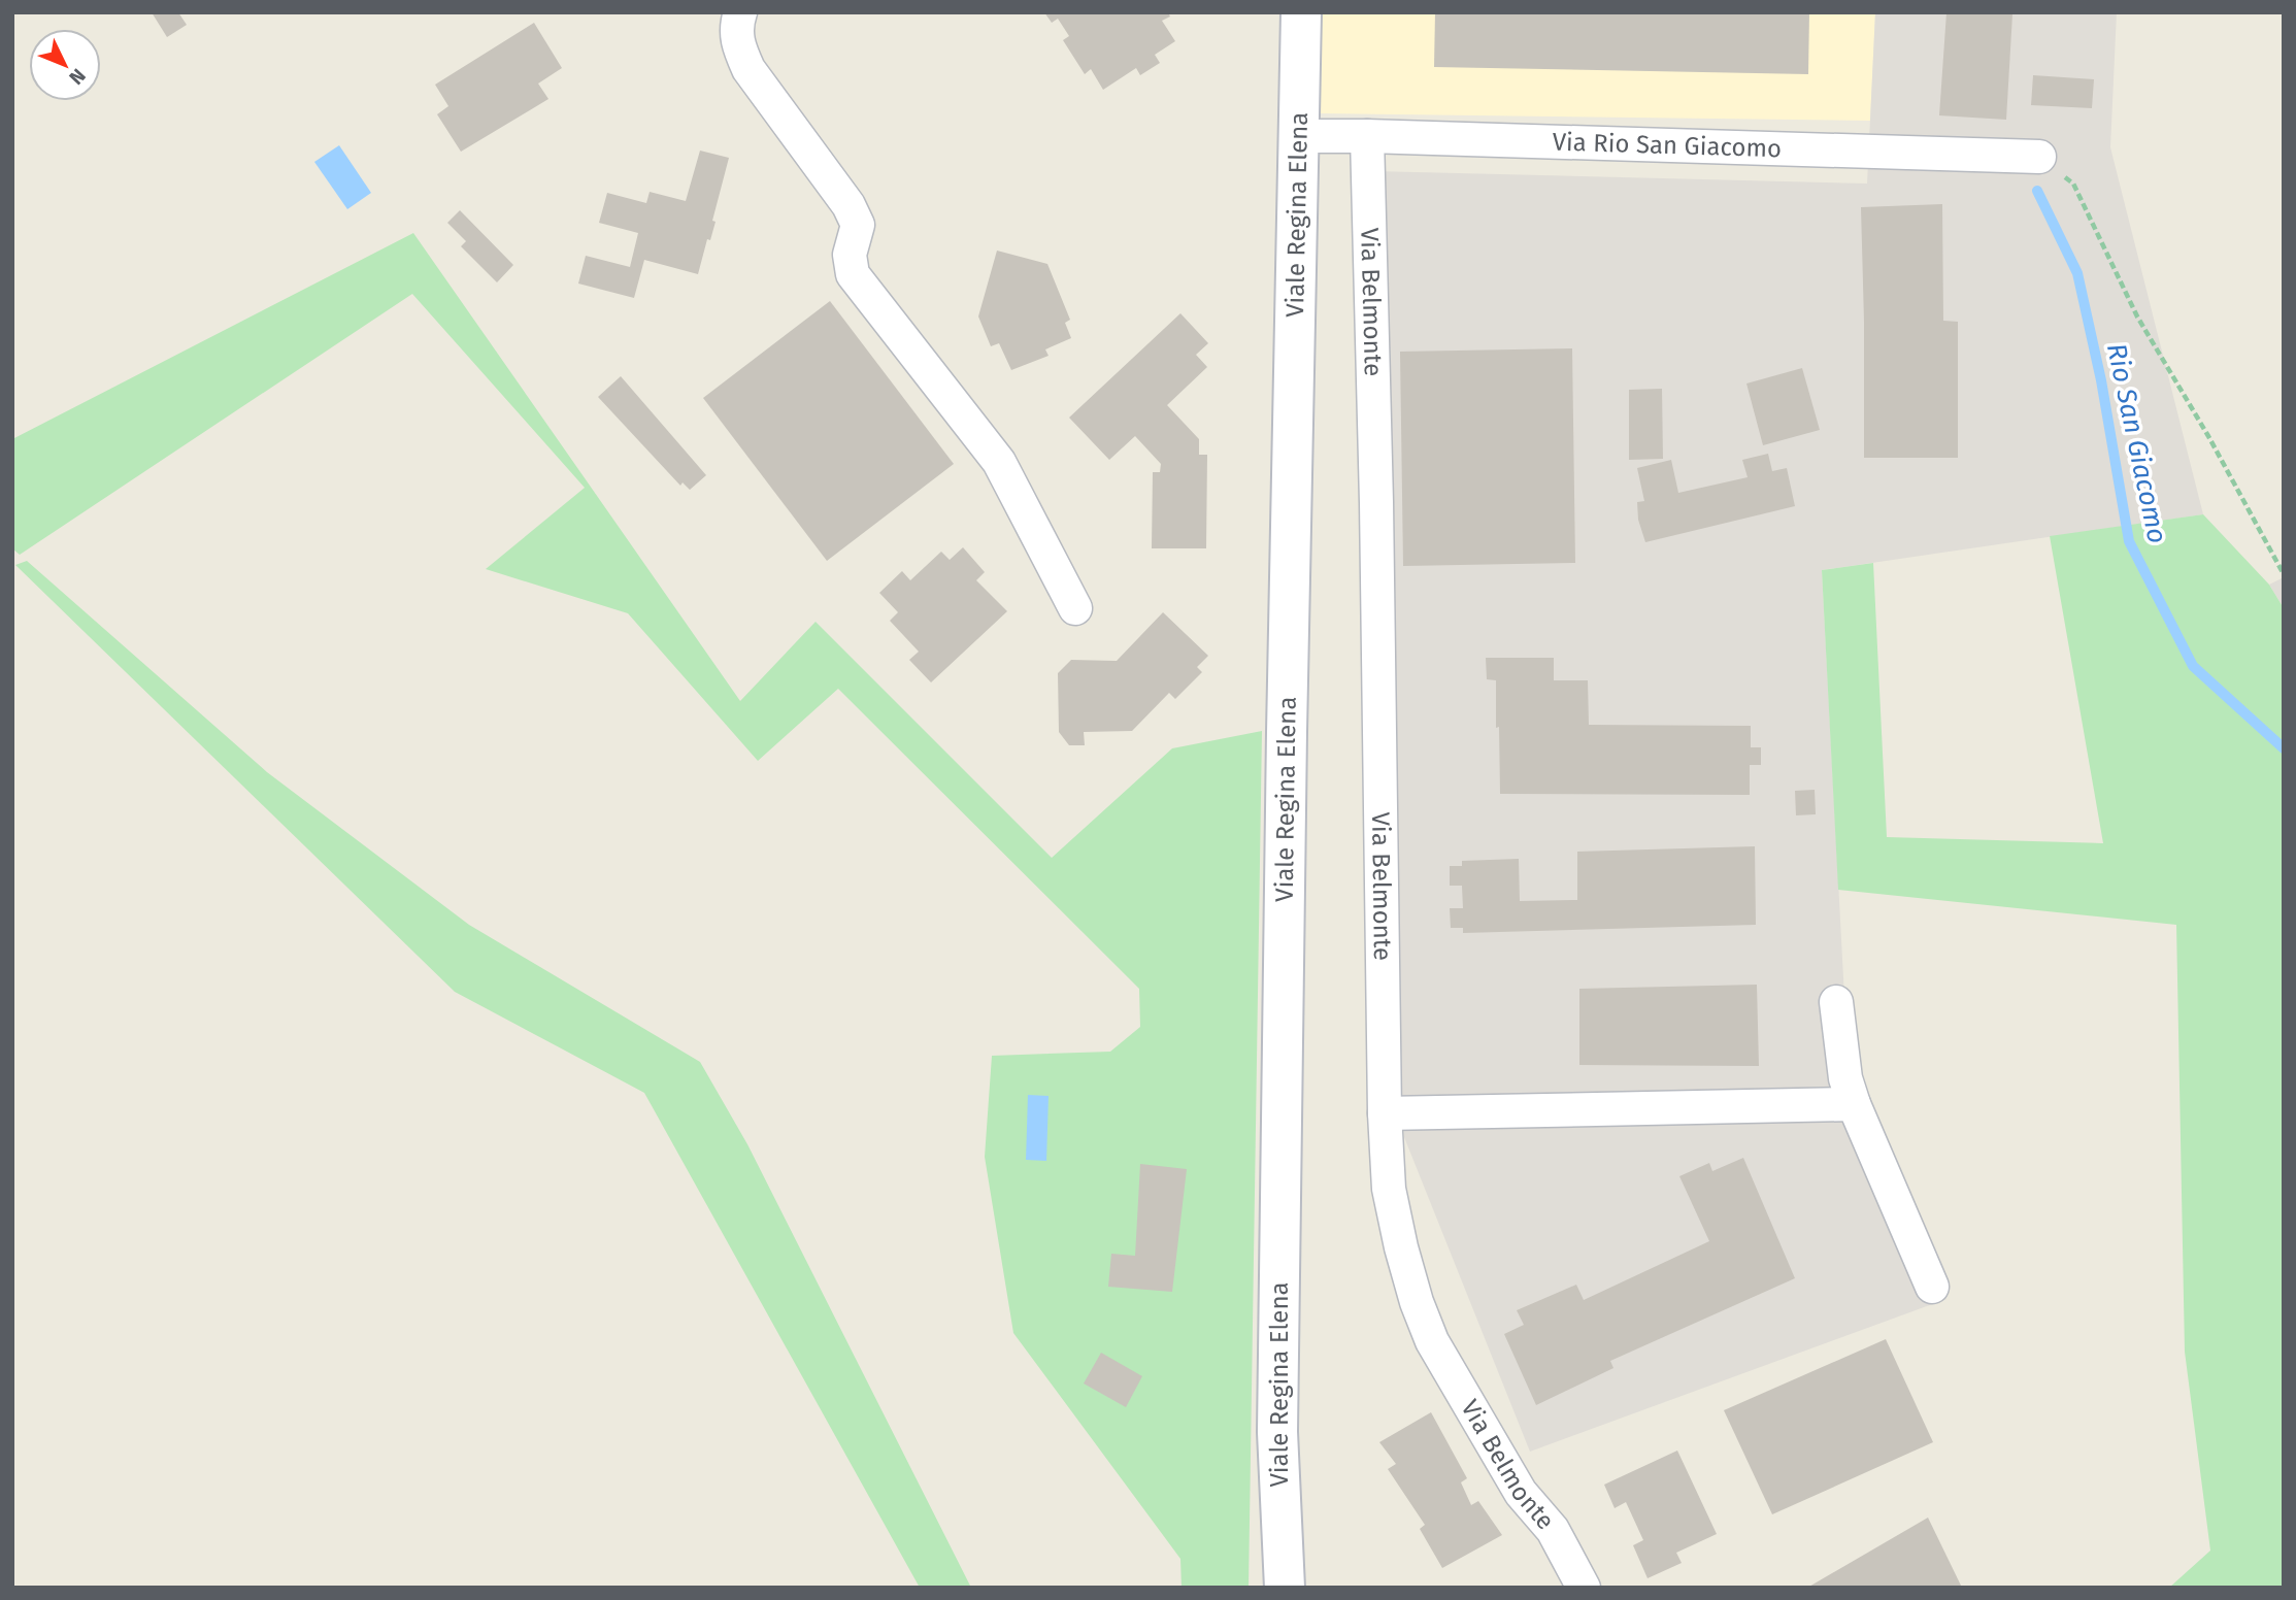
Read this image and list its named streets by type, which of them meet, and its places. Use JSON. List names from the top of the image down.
{
  "streets": {
    "main road": ["Viale Regina Elena"],
    "street": ["Via Rio San Giacomo", "Via Belmonte"]
  },
  "crossings": [
    ["Via Rio San Giacomo", "Viale Regina Elena"],
    ["Via Rio San Giacomo", "Via Belmonte"]
  ],
  "water": ["Rio San Giacomo"],
  "north": "bottom right"
}
